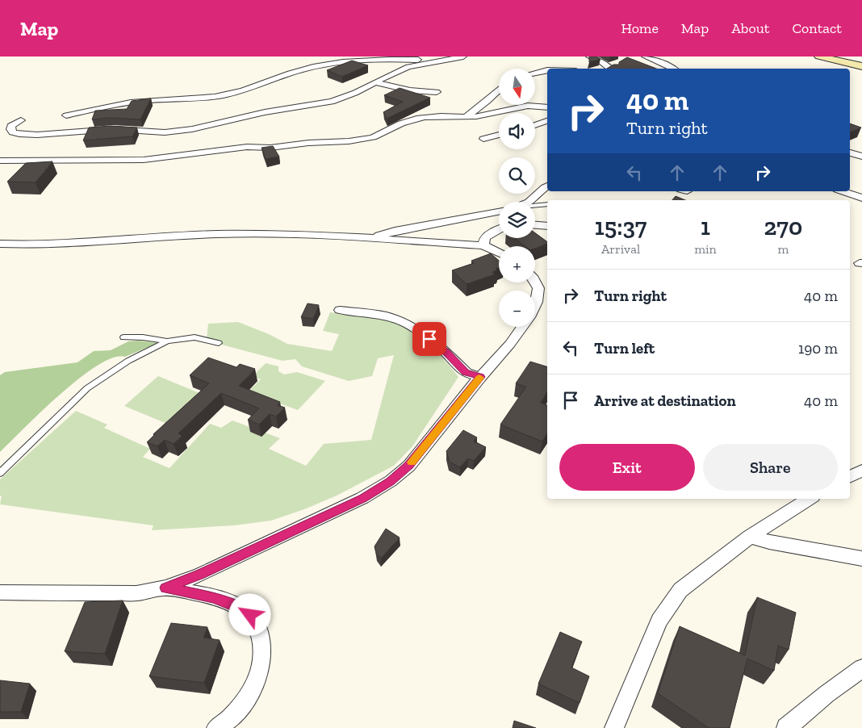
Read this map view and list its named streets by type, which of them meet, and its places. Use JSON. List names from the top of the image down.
{
  "north": "bottom",
  "page": {
    "header": "Map",
    "nav": [
      "Home",
      "Map",
      "About",
      "Contact"
    ],
    "map_buttons": ["+", "−"],
    "turn": ["40 m", "Turn right"],
    "eta": [
      "15:37",
      "Arrival",
      "1",
      "min",
      "270",
      "m"
    ],
    "list": [
      {
        "name": "Turn right",
        "value": "40 m"
      },
      {
        "name": "Turn left",
        "value": "190 m"
      },
      {
        "name": "Arrive at destination",
        "value": "40 m"
      }
    ],
    "buttons": ["Exit", "Share"]
  }
}
